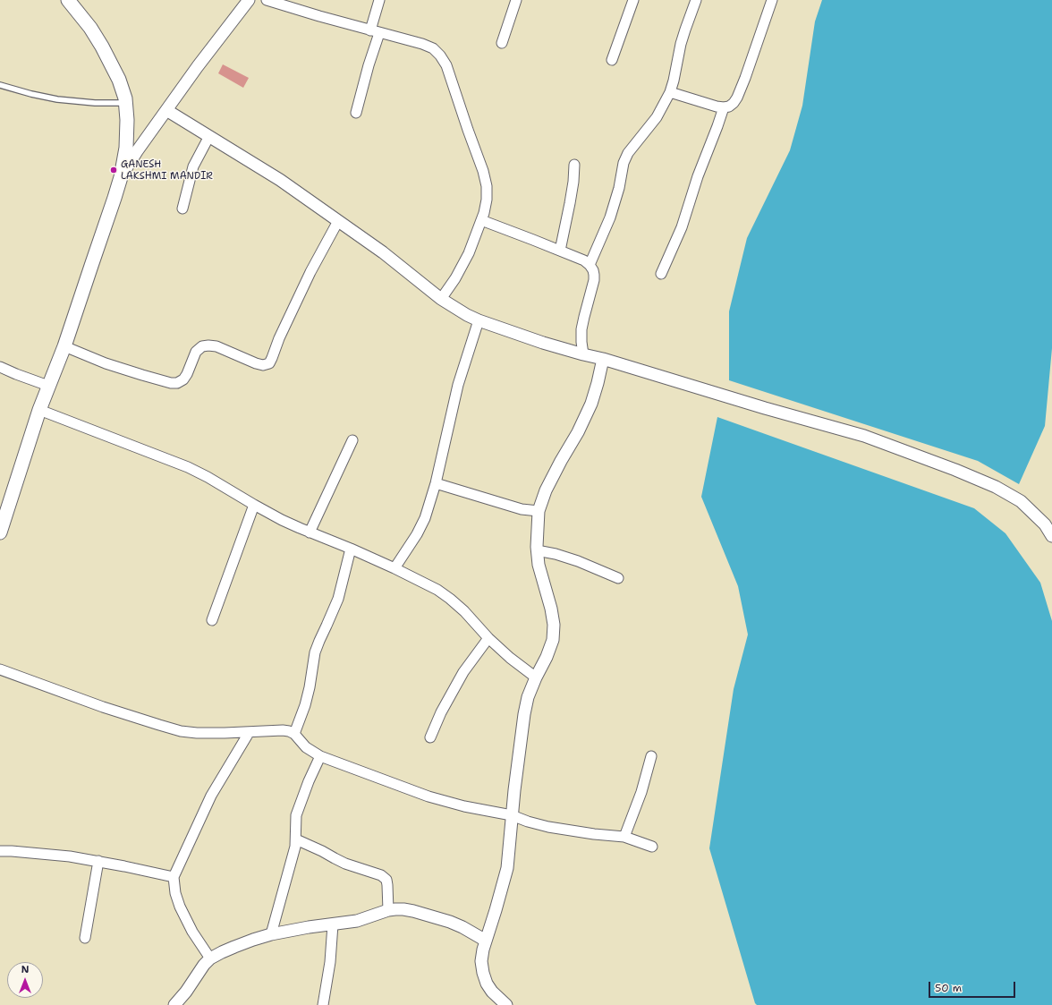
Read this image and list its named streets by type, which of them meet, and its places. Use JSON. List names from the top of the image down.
{
  "places": ["GANESH LAKSHMI MANDIR"],
  "scale_bar": "50 m",
  "north": "top"
}
